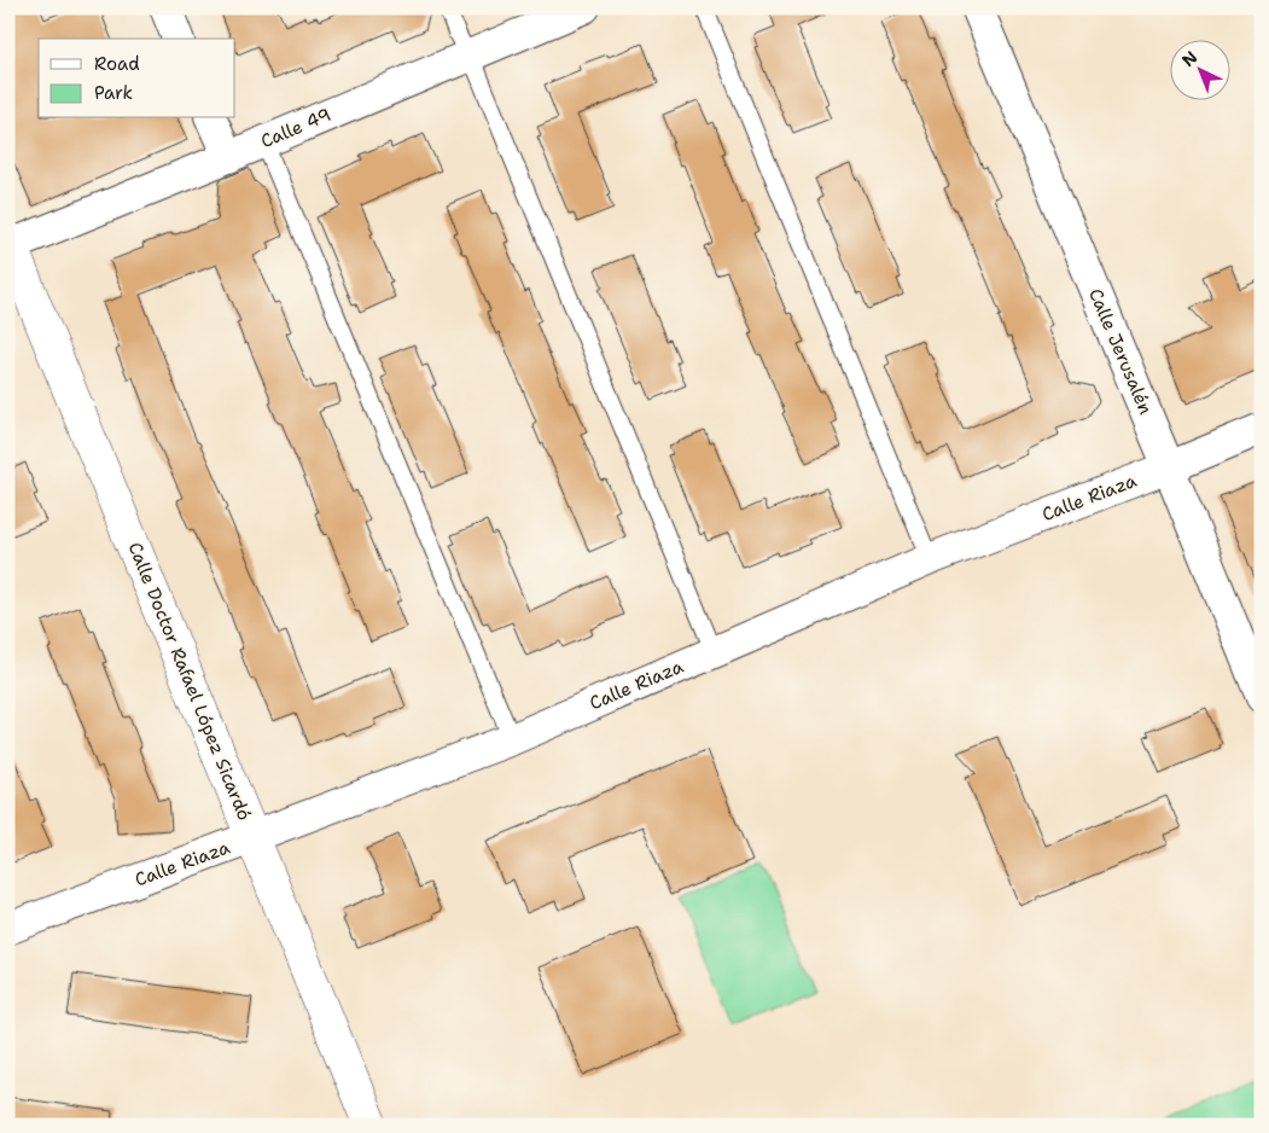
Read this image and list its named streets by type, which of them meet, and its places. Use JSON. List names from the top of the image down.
{
  "streets": {
    "street": [
      "Calle 49",
      "Calle Jerusalén",
      "Calle Riaza",
      "Calle Doctor Rafael López Sicardó"
    ]
  },
  "crossings": [
    ["Calle 49", "Calle Doctor Rafael López Sicardó"],
    ["Calle Jerusalén", "Calle Riaza"],
    ["Calle Riaza", "Calle Doctor Rafael López Sicardó"]
  ],
  "legend": ["Road", "Park"],
  "north": "top left"
}
